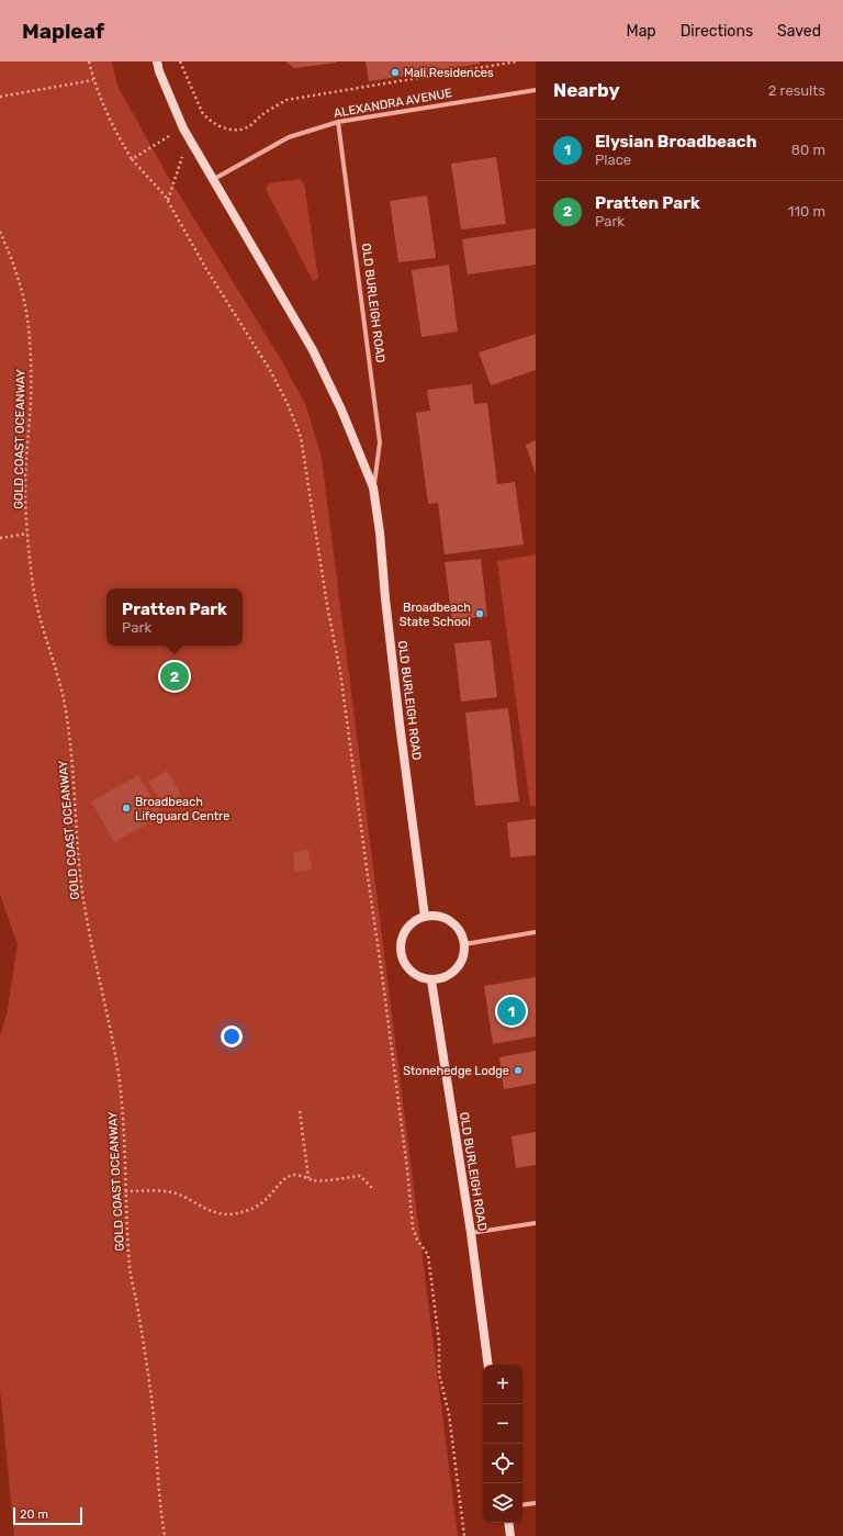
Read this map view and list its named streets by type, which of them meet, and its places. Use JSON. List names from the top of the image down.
{
  "streets": {
    "street": ["ALEXANDRA AVENUE", "OLD BURLEIGH ROAD"],
    "path": ["GOLD COAST OCEANWAY"]
  },
  "crossings": [
    ["ALEXANDRA AVENUE", "OLD BURLEIGH ROAD"]
  ],
  "places": [
    "Mali Residences",
    "Broadbeach State School",
    "Broadbeach Lifeguard Centre",
    "Stonehedge Lodge"
  ],
  "scale_bar": "20 m",
  "page": {
    "header": "Mapleaf",
    "nav": ["Map", "Directions", "Saved"],
    "heading": ["Nearby", "2 results"],
    "list": [
      {
        "mark": "1",
        "name": "Elysian Broadbeach",
        "note": "Place",
        "value": "80 m"
      },
      {
        "mark": "2",
        "name": "Pratten Park",
        "note": "Park",
        "value": "110 m"
      }
    ],
    "popup": ["Pratten Park", "Park"],
    "pins": ["2", "1"],
    "map_buttons": ["+", "−"],
    "scale": "20 m"
  }
}
